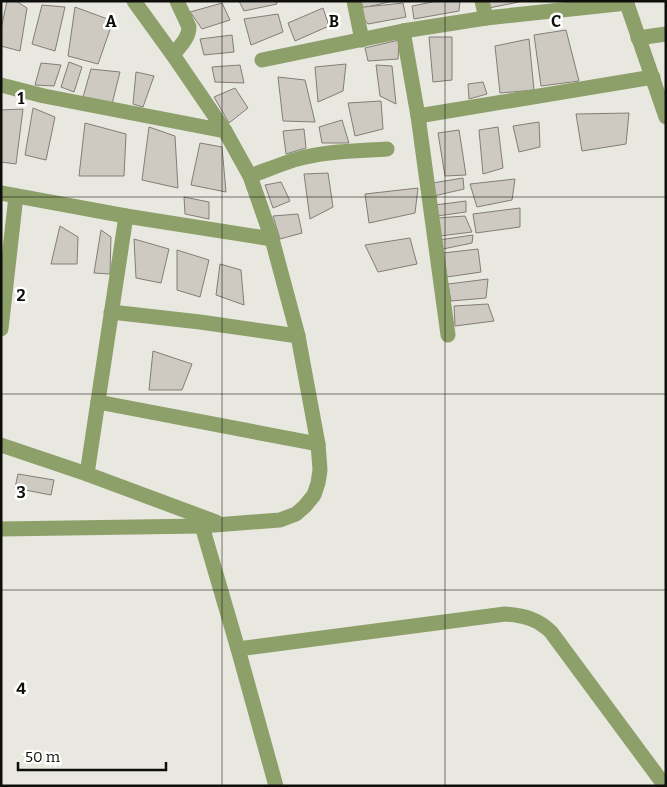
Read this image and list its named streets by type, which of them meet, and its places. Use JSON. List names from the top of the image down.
{
  "scale_bar": "50 m",
  "grid": {
    "columns": ["A", "B", "C"],
    "rows": [
      "1",
      "2",
      "3",
      "4"
    ]
  }
}
